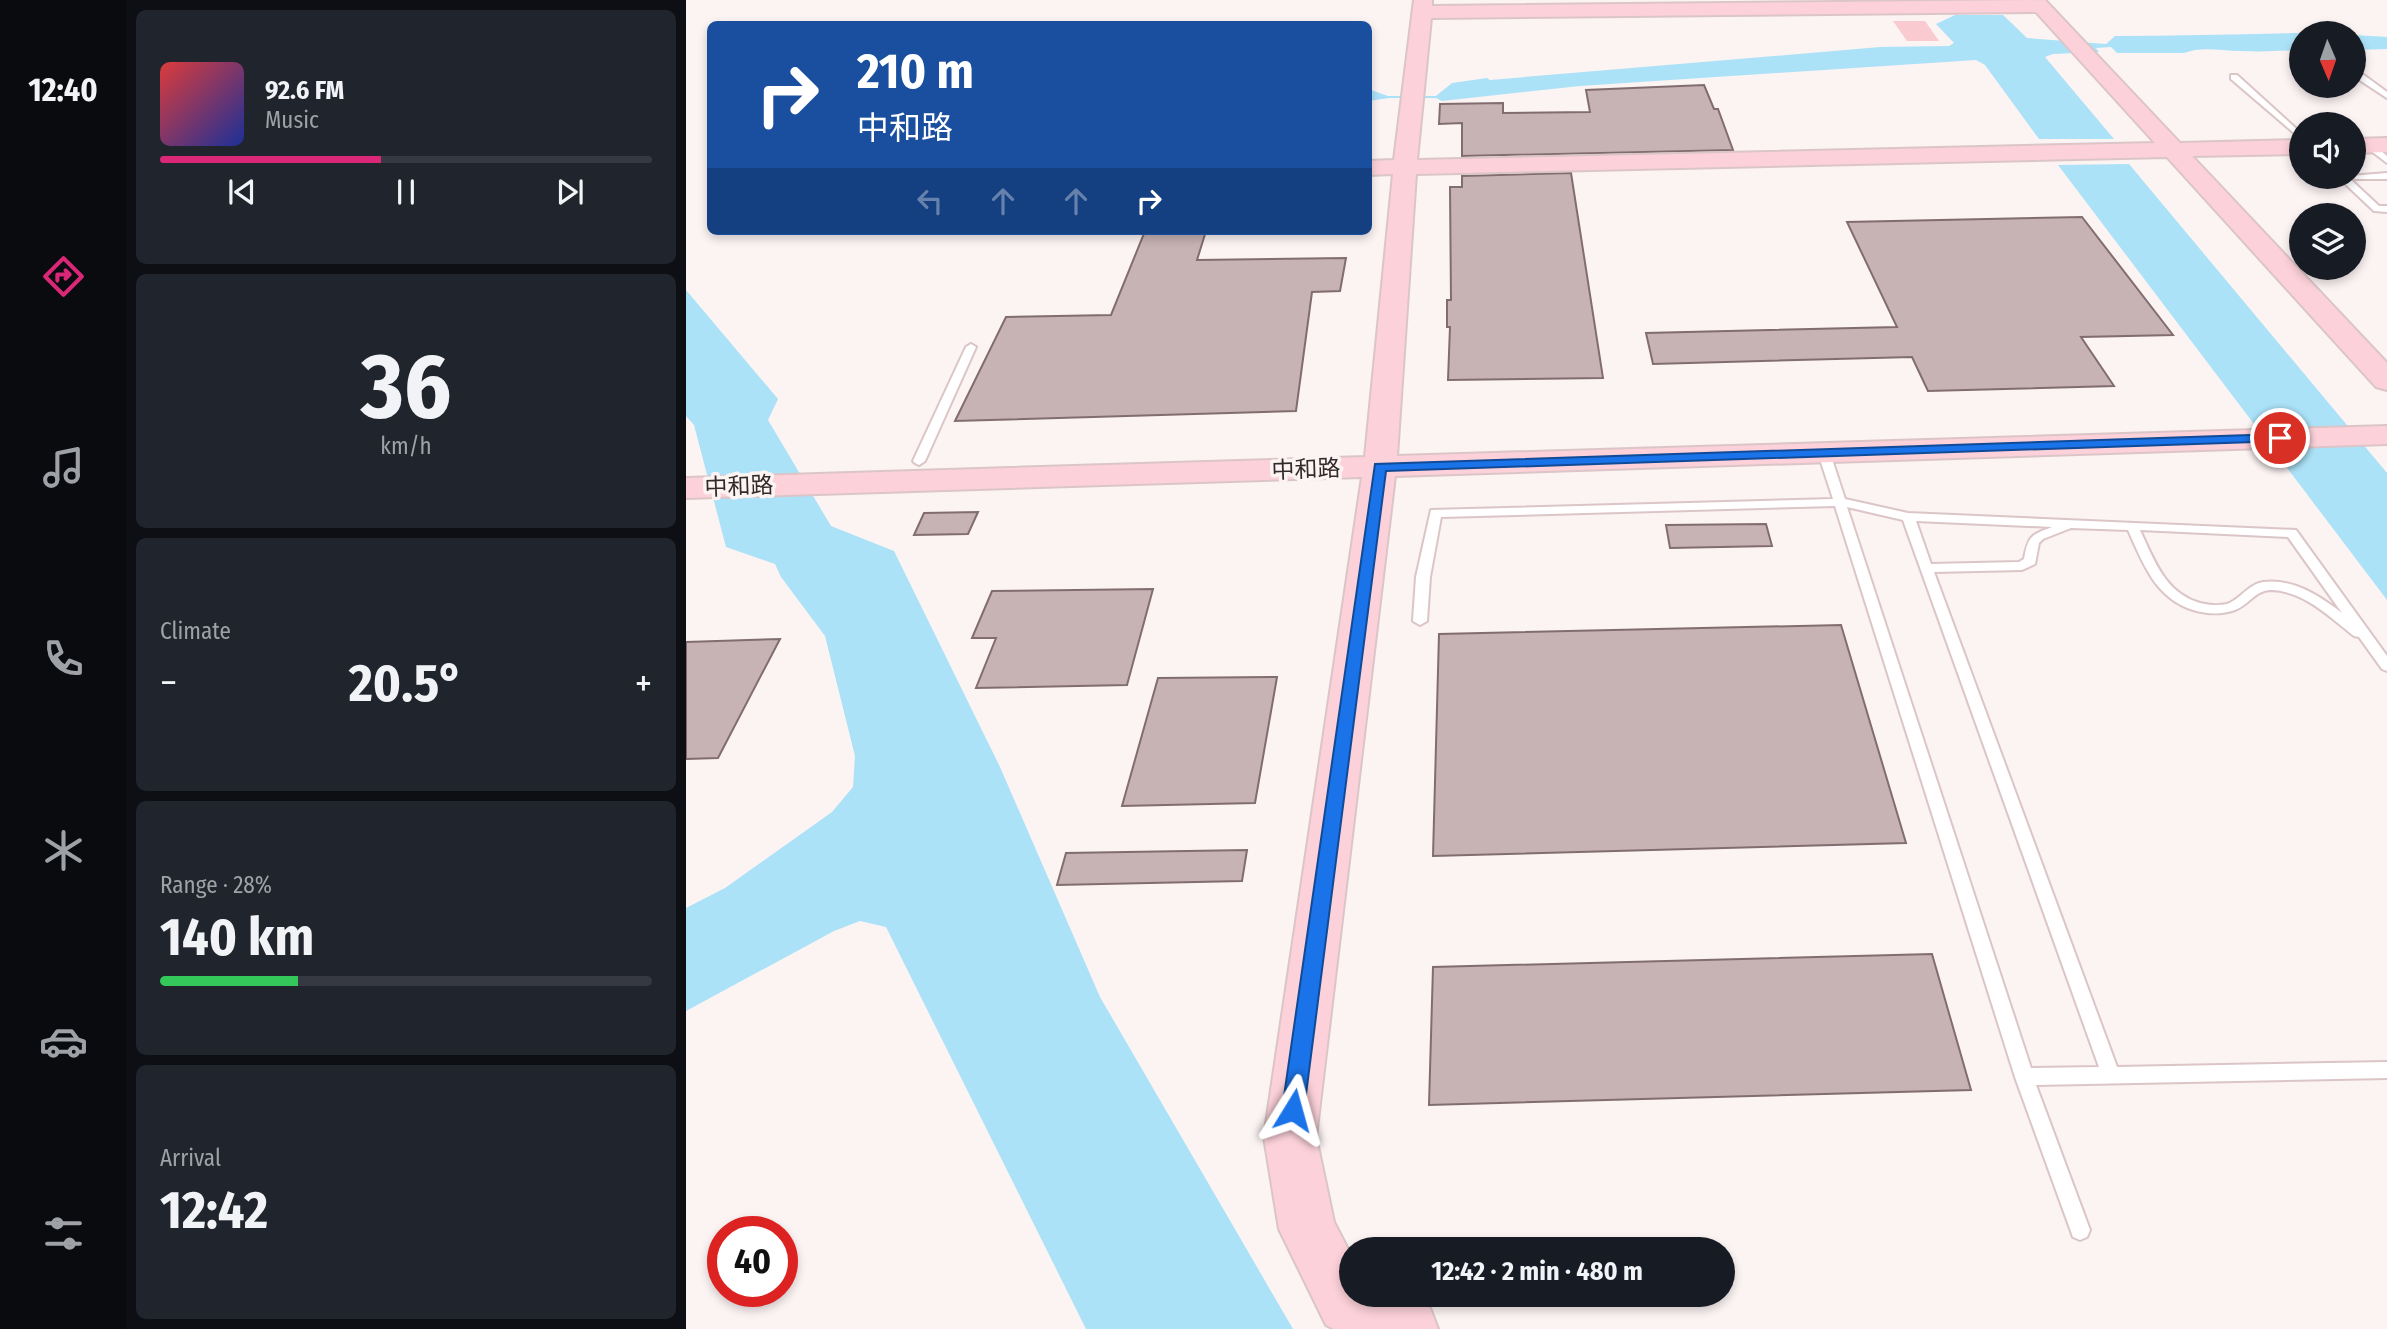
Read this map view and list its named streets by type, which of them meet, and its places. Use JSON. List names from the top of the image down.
{
  "streets": {
    "main road": ["中和路"]
  },
  "north": "bottom",
  "page": {
    "tabs": "12:40",
    "turn": ["210 m", "中和路"],
    "song": ["92.6 FM", "Music"],
    "tile": [
      ["36", "km/h"],
      "Climate",
      ["Range · 28%", "140 km"],
      ["Arrival", "12:42"]
    ],
    "heat": ["−", "20.5°", "+"],
    "limit": "40",
    "trip": "12:42 · 2 min · 480 m"
  }
}
